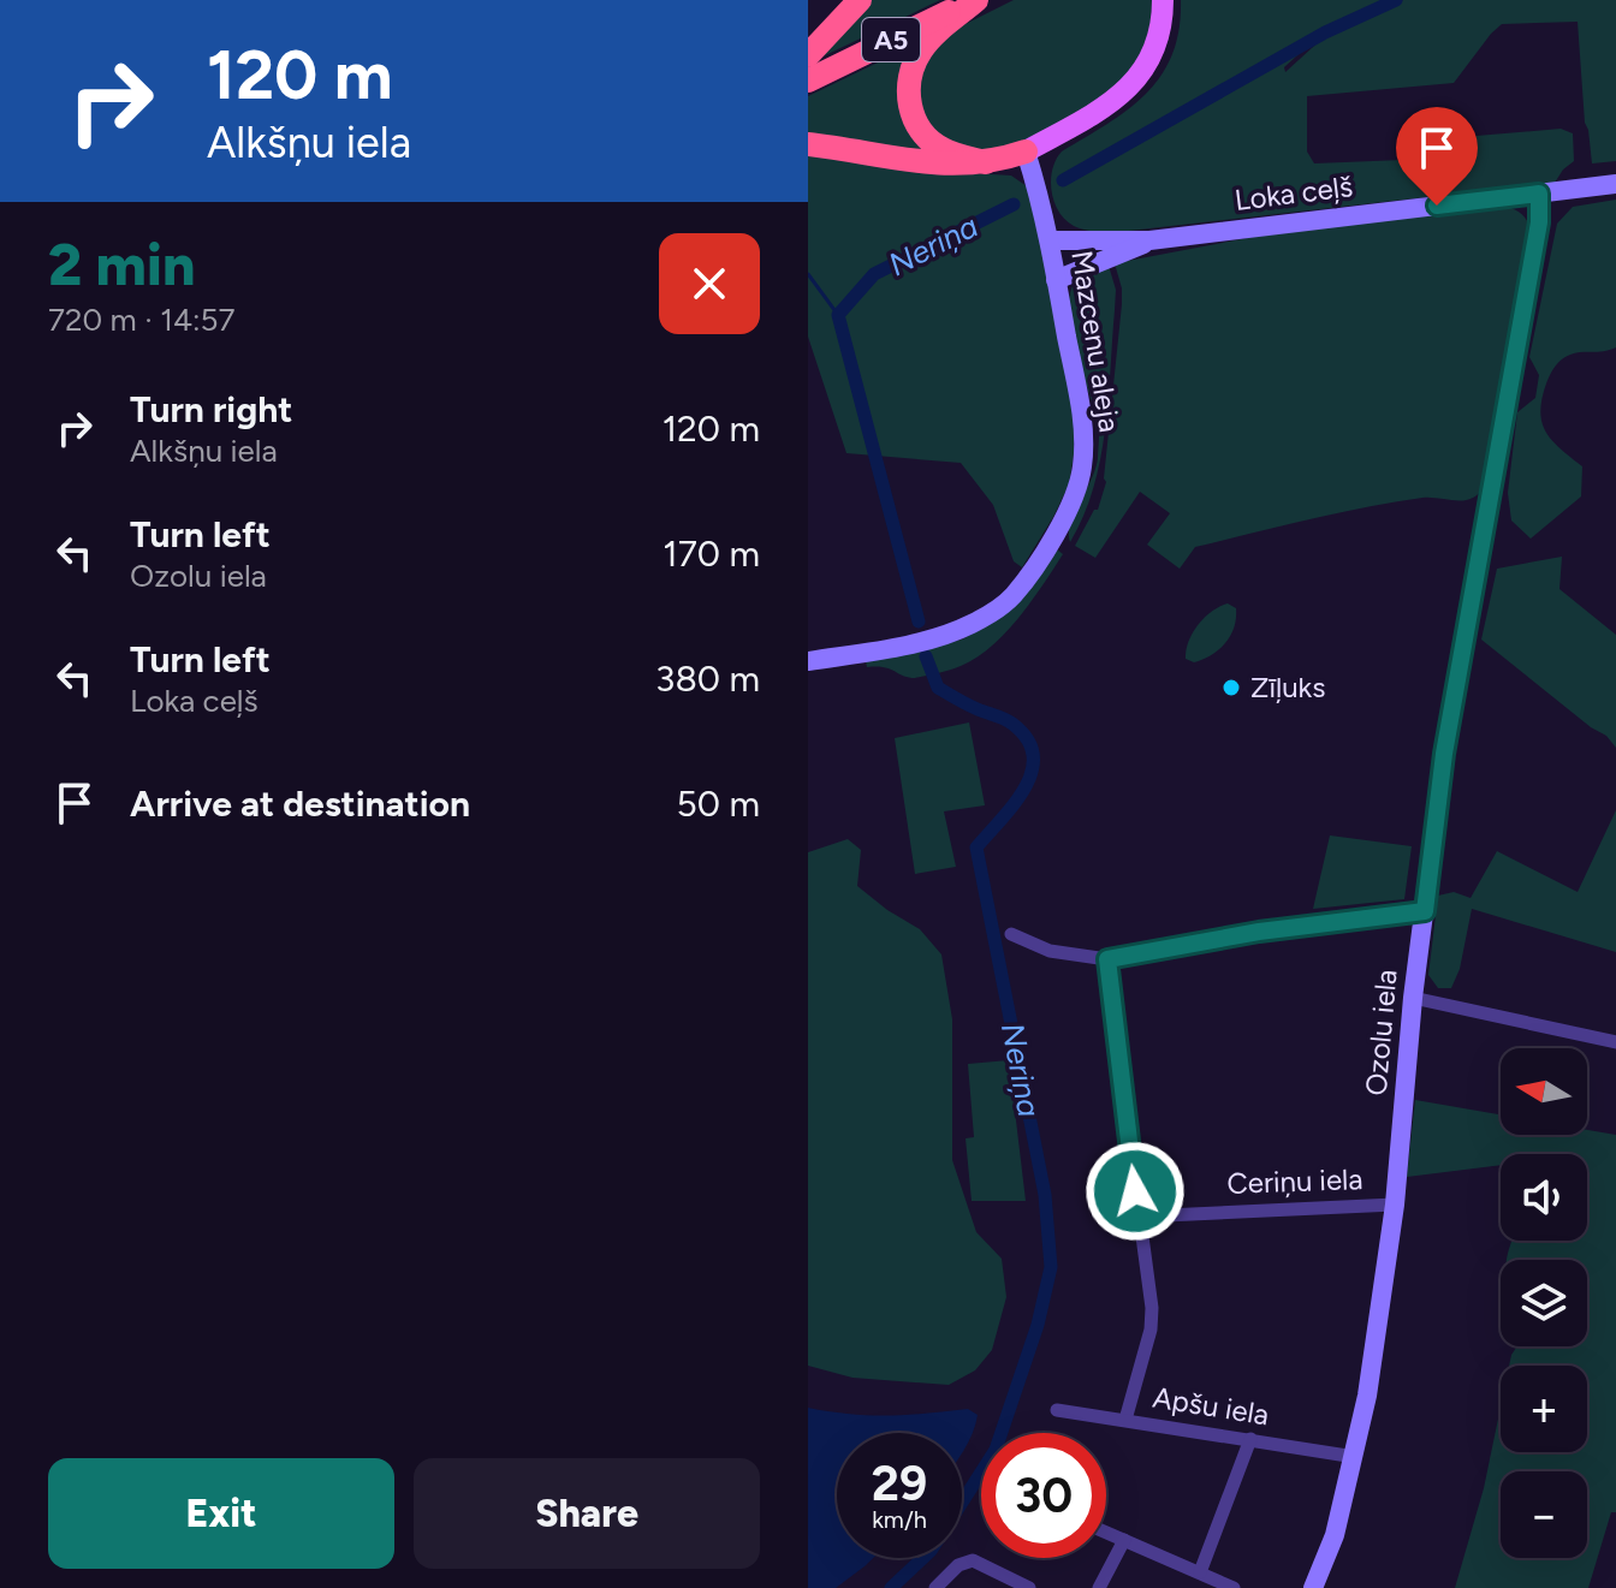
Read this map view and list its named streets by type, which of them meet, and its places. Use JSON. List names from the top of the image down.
{
  "streets": {
    "highway": ["A5"],
    "main road": ["Loka ceļš", "Mazcenu aleja", "Ozolu iela"],
    "street": ["Ceriņu iela", "Apšu iela"]
  },
  "crossings": [
    ["Loka ceļš", "Mazcenu aleja"],
    ["Loka ceļš", "Ozolu iela"],
    ["Ozolu iela", "Ceriņu iela"],
    ["Ozolu iela", "Apšu iela"]
  ],
  "water": ["Neriņa"],
  "places": ["Zīļuks"],
  "north": "left",
  "page": {
    "turn": ["120 m", "Alkšņu iela"],
    "heading": ["2 min", "720 m · 14:57"],
    "list": [
      {
        "name": "Turn right",
        "note": "Alkšņu iela",
        "value": "120 m"
      },
      {
        "name": "Turn left",
        "note": "Ozolu iela",
        "value": "170 m"
      },
      {
        "name": "Turn left",
        "note": "Loka ceļš",
        "value": "380 m"
      },
      {
        "name": "Arrive at destination",
        "value": "50 m"
      }
    ],
    "map_buttons": ["+", "−"],
    "speed": "29 km/h",
    "limit": "30",
    "buttons": ["Exit", "Share"]
  }
}
